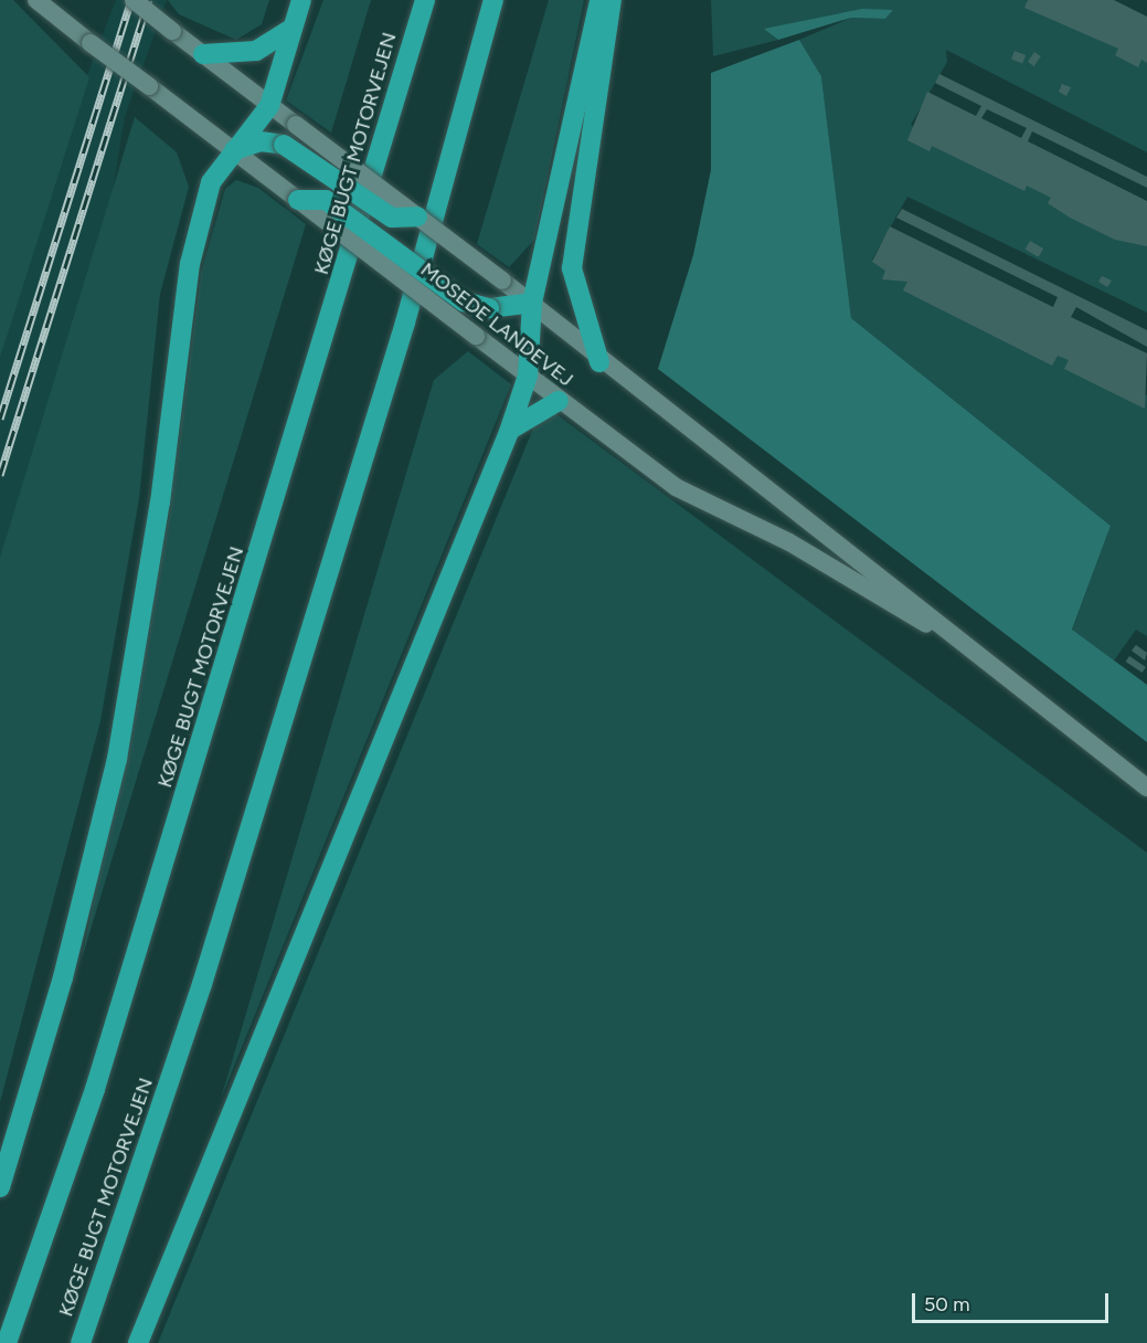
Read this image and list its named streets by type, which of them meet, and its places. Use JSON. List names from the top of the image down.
{
  "streets": {
    "highway": ["KØGE BUGT MOTORVEJEN"],
    "main road": ["MOSEDE LANDEVEJ"]
  },
  "scale_bar": "50 m"
}
